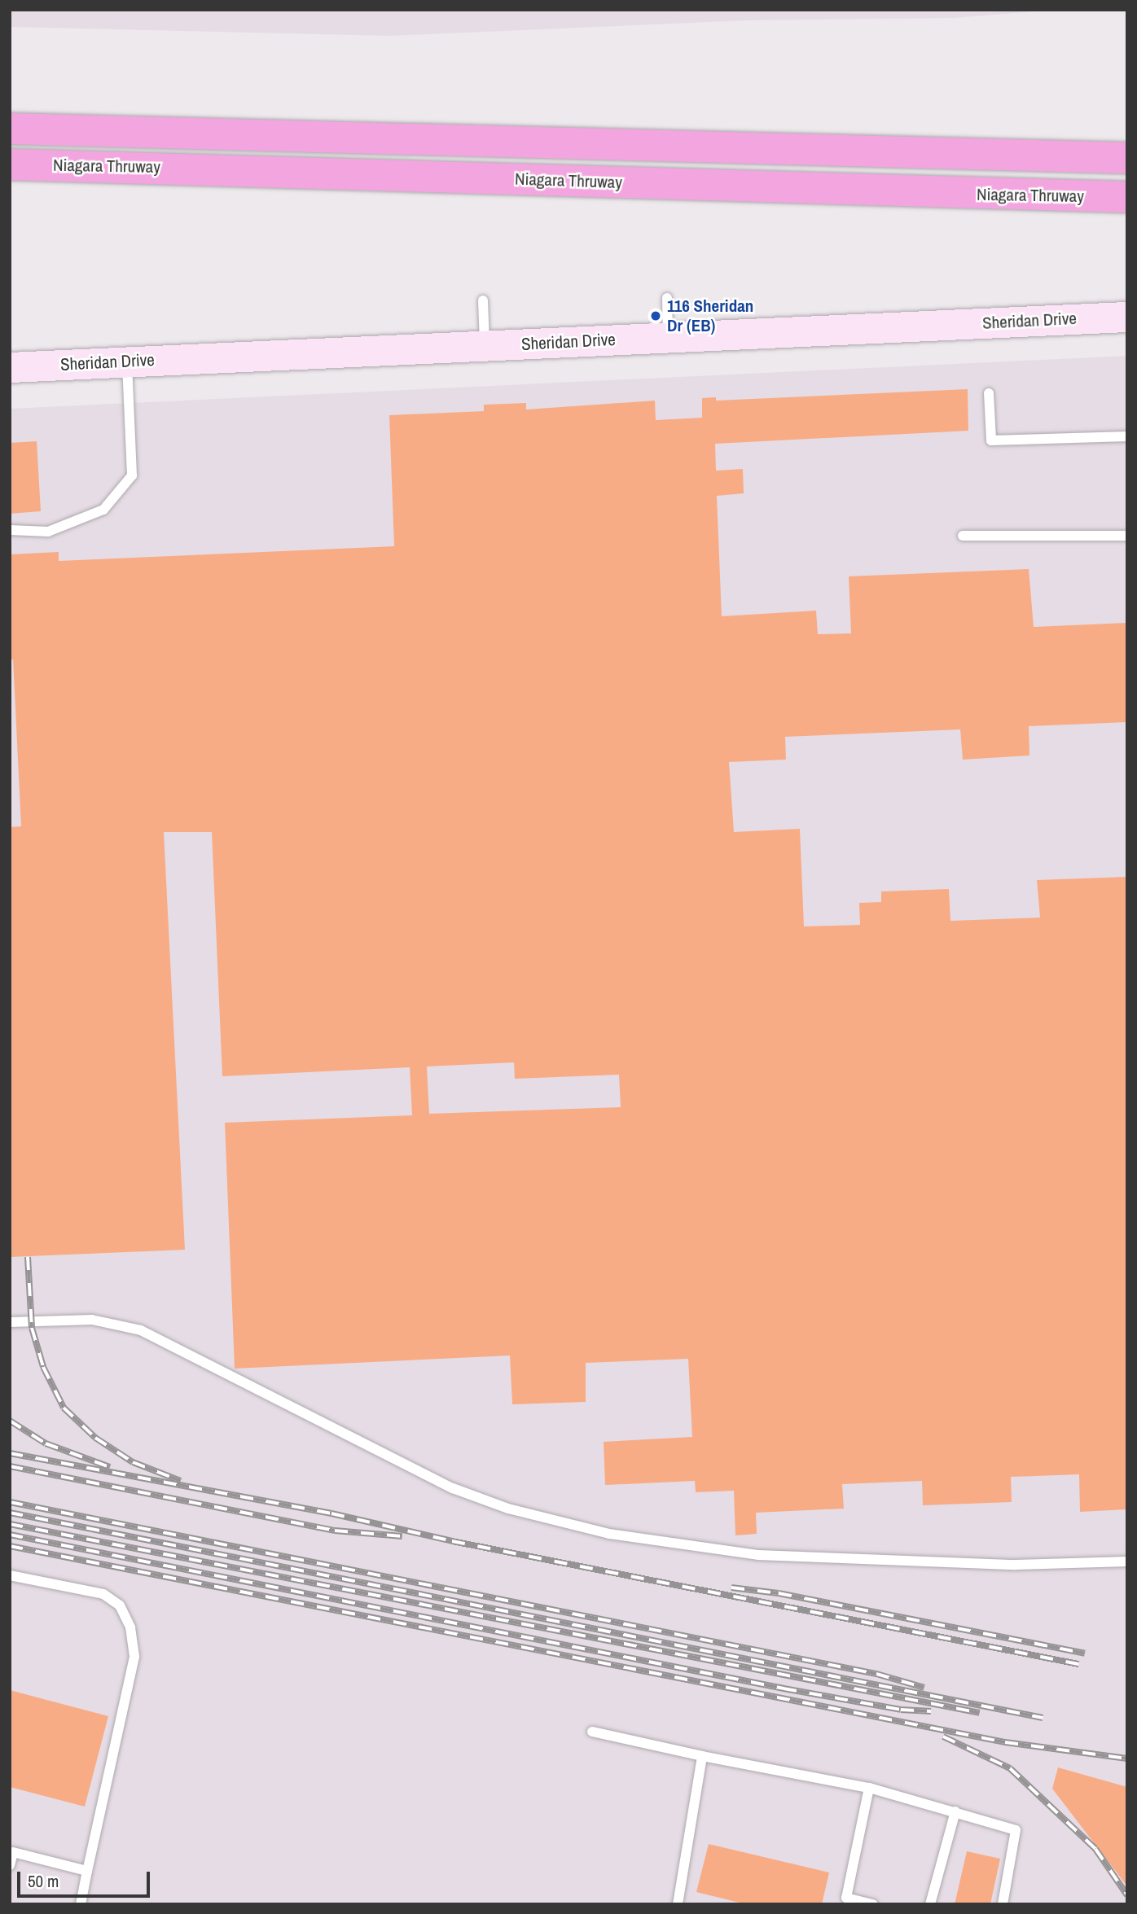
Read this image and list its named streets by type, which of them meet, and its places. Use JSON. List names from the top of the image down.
{
  "streets": {
    "highway": ["Niagara Thruway"],
    "main road": ["Sheridan Drive"]
  },
  "places": ["116 Sheridan Dr (EB)"],
  "scale_bar": "50 m"
}
